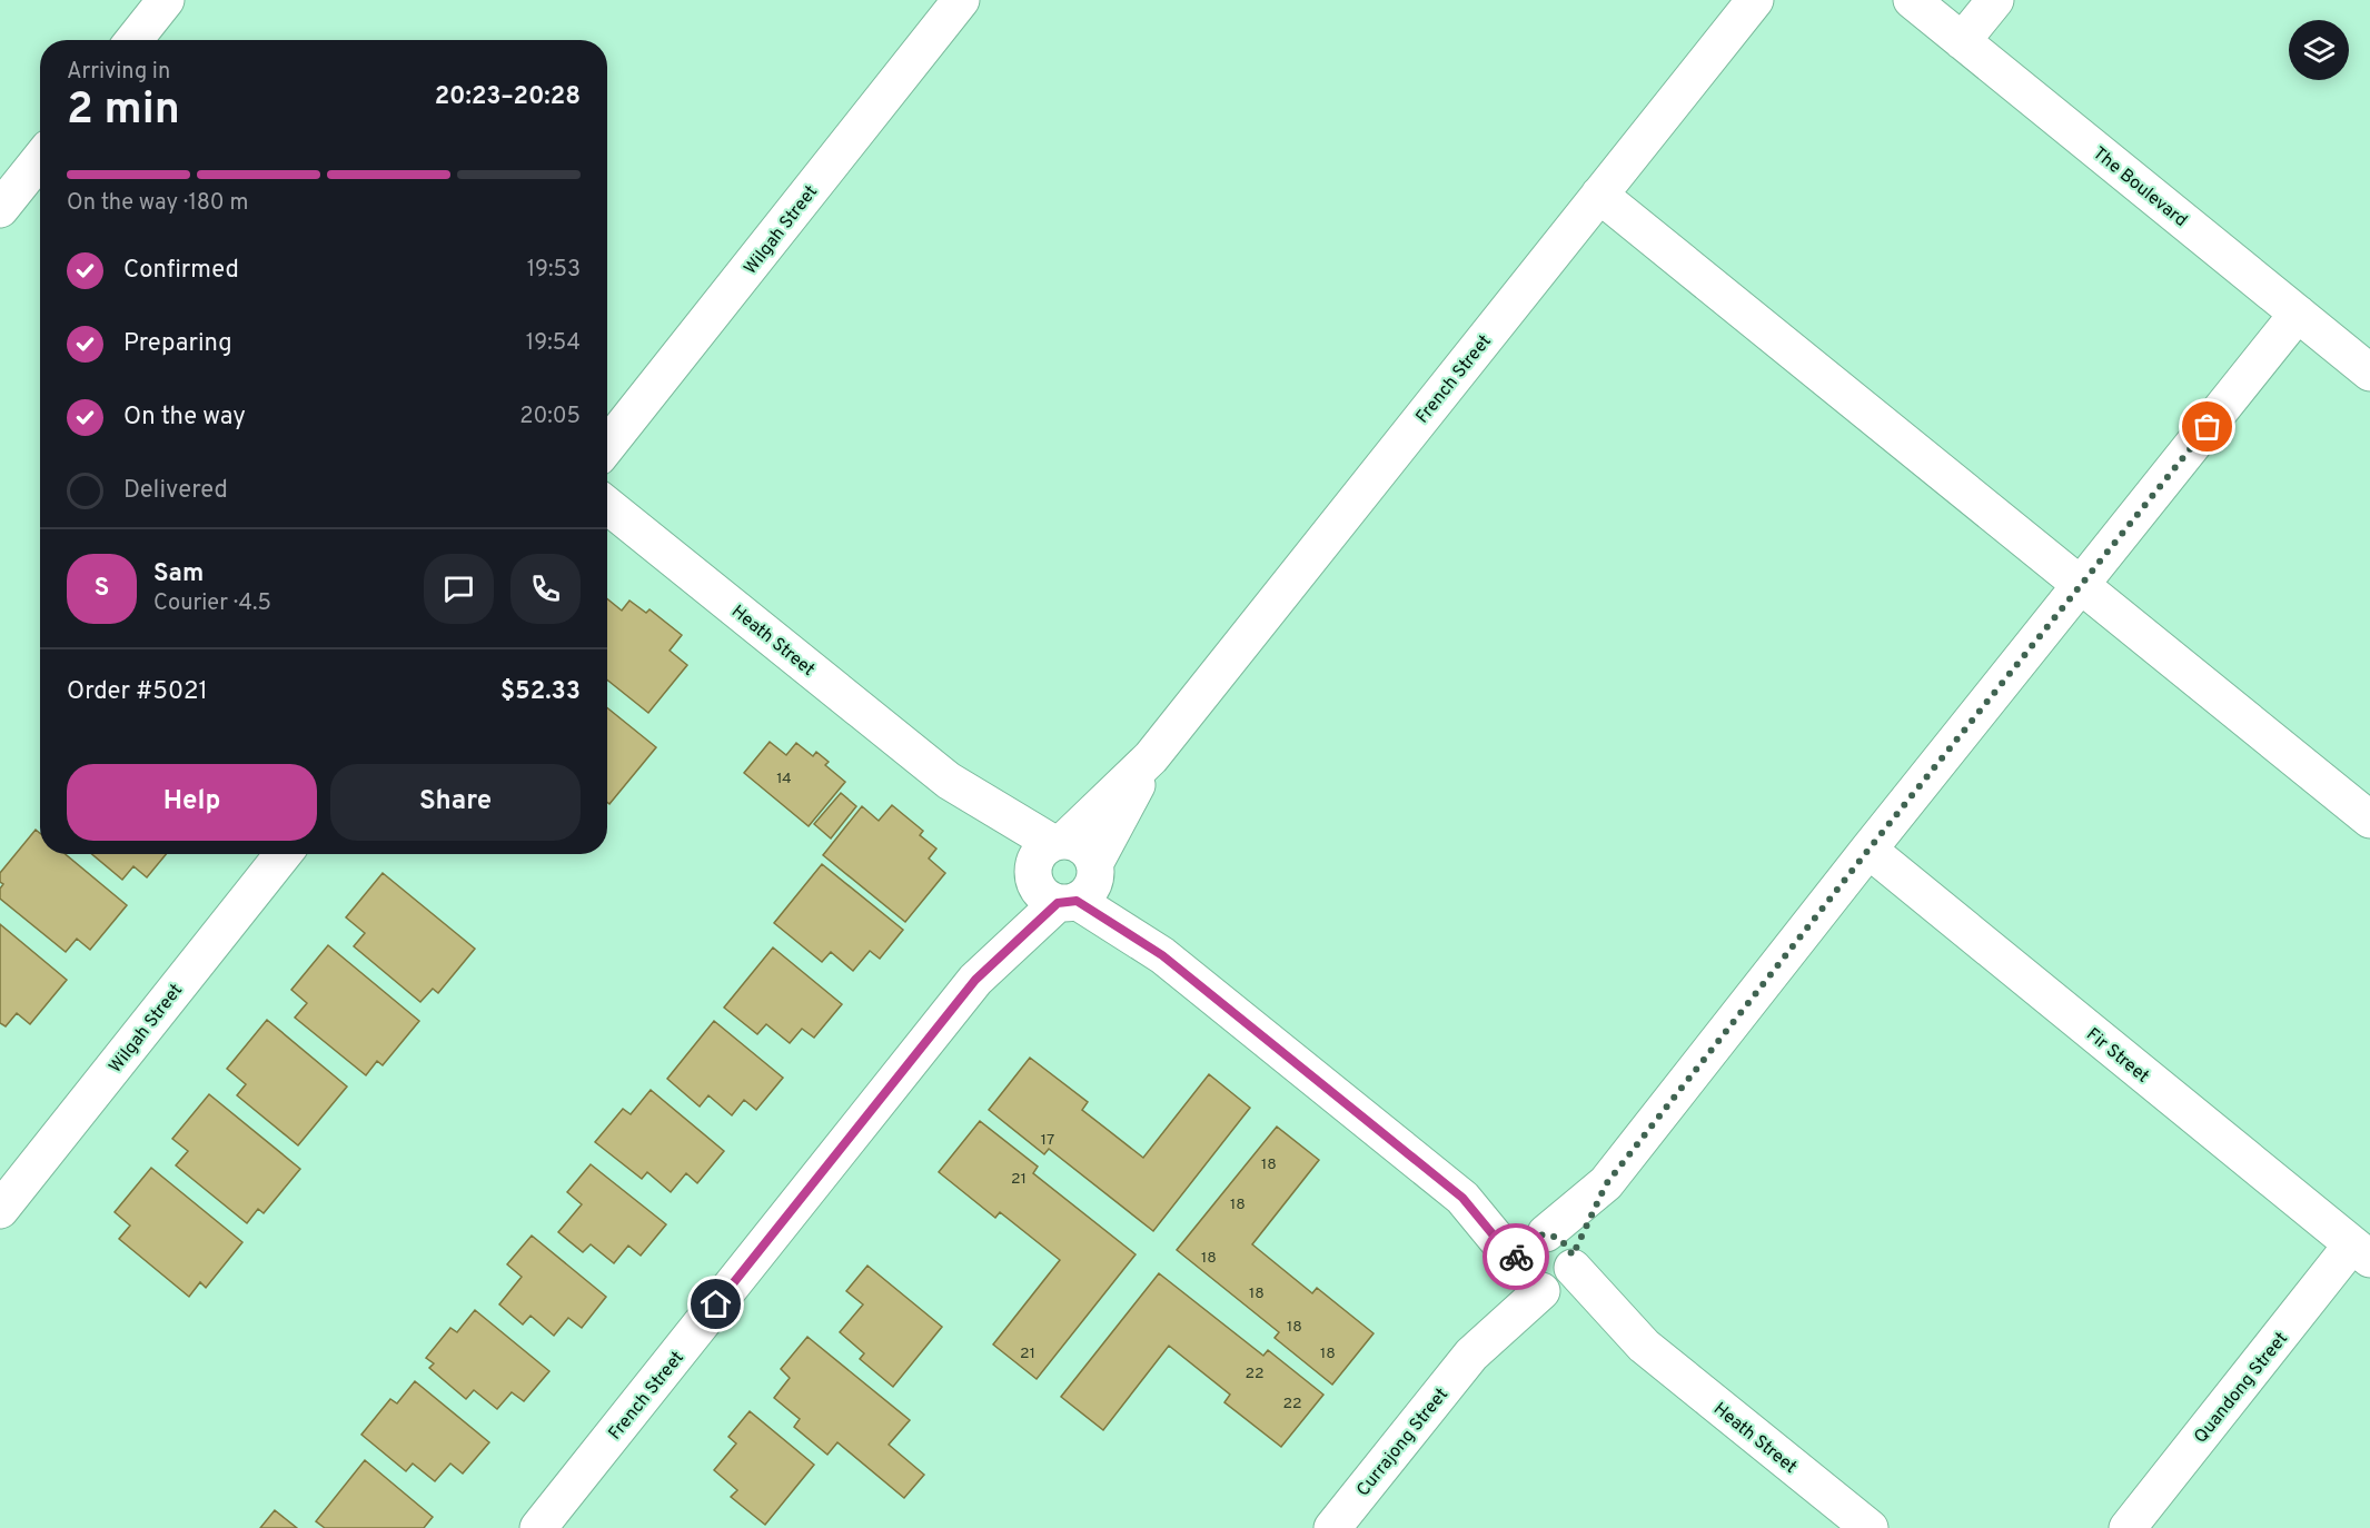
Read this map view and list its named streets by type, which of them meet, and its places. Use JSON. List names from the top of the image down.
{
  "streets": {
    "street": [
      "The Boulevard",
      "Wilgah Street",
      "French Street",
      "Heath Street",
      "Fir Street",
      "Quandong Street",
      "Currajong Street"
    ]
  },
  "crossings": [
    ["The Boulevard", "Currajong Street"],
    ["French Street", "Heath Street"],
    ["Heath Street", "Currajong Street"],
    ["Fir Street", "Quandong Street"],
    ["Fir Street", "Currajong Street"]
  ],
  "house_numbers": [
    "14",
    "17",
    "18",
    "21",
    "18",
    "18",
    "18",
    "18",
    "21",
    "18",
    "22",
    "22"
  ],
  "page": {
    "heading": ["2 min", "Arriving in", "20:23–20:28"],
    "panel": [
      "Sam",
      "Courier · 4.5",
      "Order #5021",
      "$52.33"
    ],
    "bar": "On the way · 180 m",
    "list": [
      ["Confirmed", "19:53"],
      ["Preparing", "19:54"],
      ["On the way", "20:05"],
      "Delivered"
    ],
    "round": "S",
    "buttons": ["Help", "Share"]
  }
}
